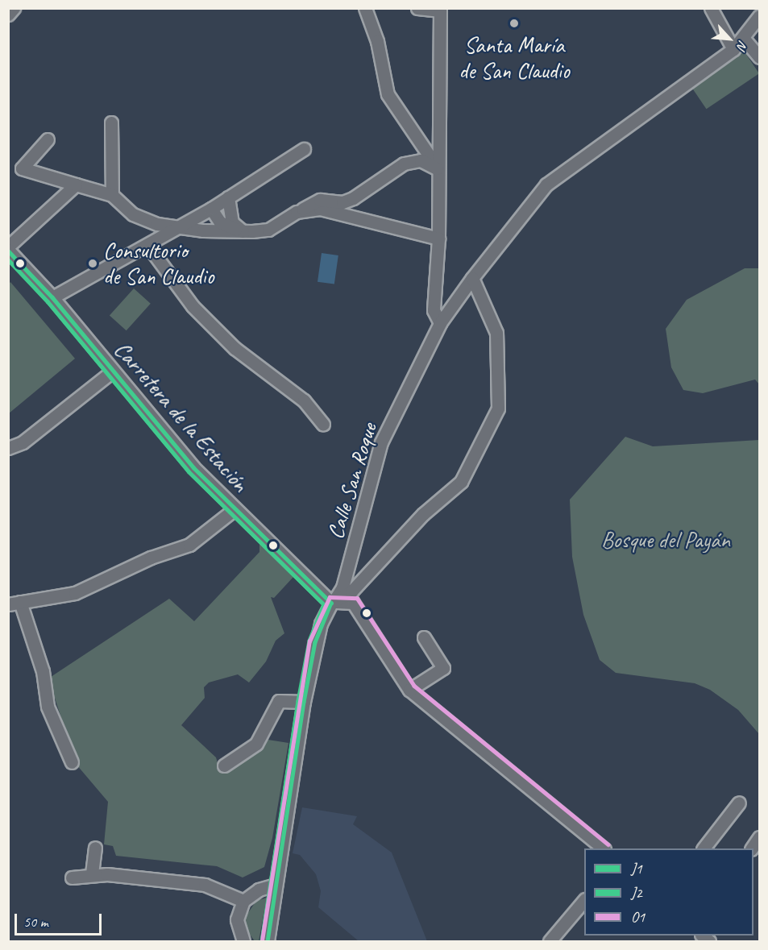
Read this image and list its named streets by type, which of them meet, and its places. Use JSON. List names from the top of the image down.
{
  "streets": {
    "street": ["Carretera de la Estación", "Calle San Roque"]
  },
  "crossings": [
    ["Carretera de la Estación", "Calle San Roque"]
  ],
  "parks": ["Bosque del Payán"],
  "places": ["Santa María de San Claudio", "Consultorio de San Claudio"],
  "lines": ["transit line J1", "transit line J2", "transit line O1"],
  "legend": ["J1", "J2", "O1"],
  "scale_bar": "50 m",
  "north": "bottom right"
}
